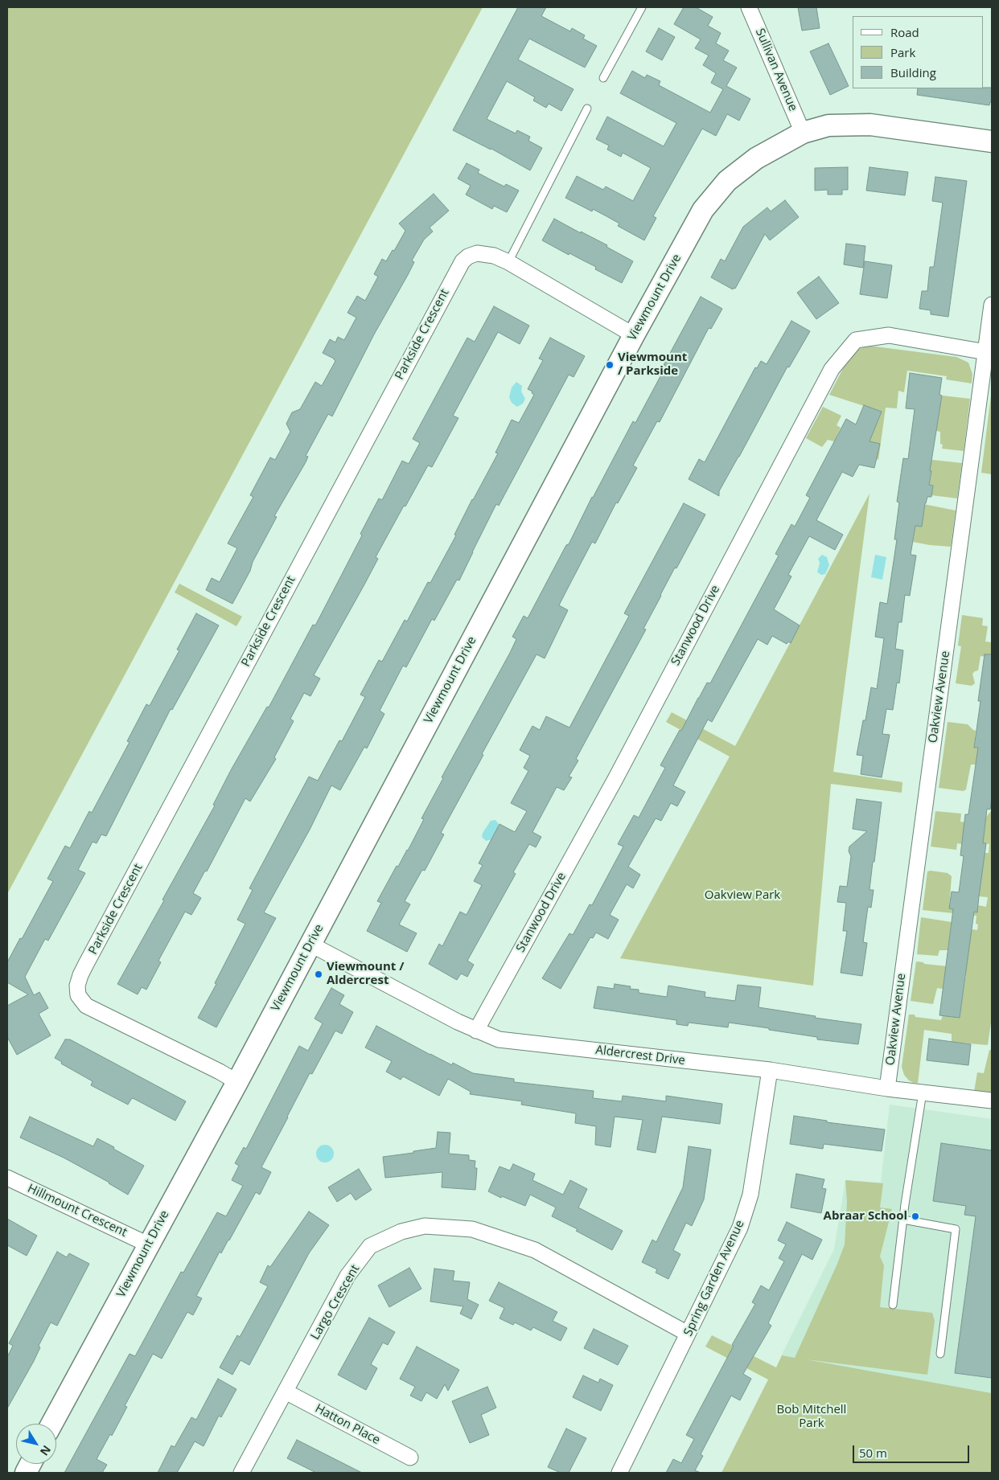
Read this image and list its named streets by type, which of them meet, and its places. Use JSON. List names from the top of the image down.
{
  "streets": {
    "street": [
      "Sullivan Avenue",
      "Viewmount Drive",
      "Parkside Crescent",
      "Stanwood Drive",
      "Oakview Avenue",
      "Aldercrest Drive",
      "Hillmount Crescent",
      "Spring Garden Avenue",
      "Largo Crescent",
      "Hatton Place"
    ]
  },
  "crossings": [
    ["Sullivan Avenue", "Viewmount Drive"],
    ["Viewmount Drive", "Parkside Crescent"],
    ["Viewmount Drive", "Aldercrest Drive"],
    ["Viewmount Drive", "Hillmount Crescent"],
    ["Stanwood Drive", "Oakview Avenue"],
    ["Stanwood Drive", "Aldercrest Drive"],
    ["Oakview Avenue", "Aldercrest Drive"],
    ["Aldercrest Drive", "Spring Garden Avenue"],
    ["Spring Garden Avenue", "Largo Crescent"],
    ["Largo Crescent", "Hatton Place"]
  ],
  "parks": ["Oakview Park", "Bob Mitchell Park"],
  "places": ["Viewmount / Parkside", "Viewmount / Aldercrest", "Abraar School"],
  "legend": ["Road", "Park", "Building"],
  "scale_bar": "50 m",
  "north": "bottom right"
}
